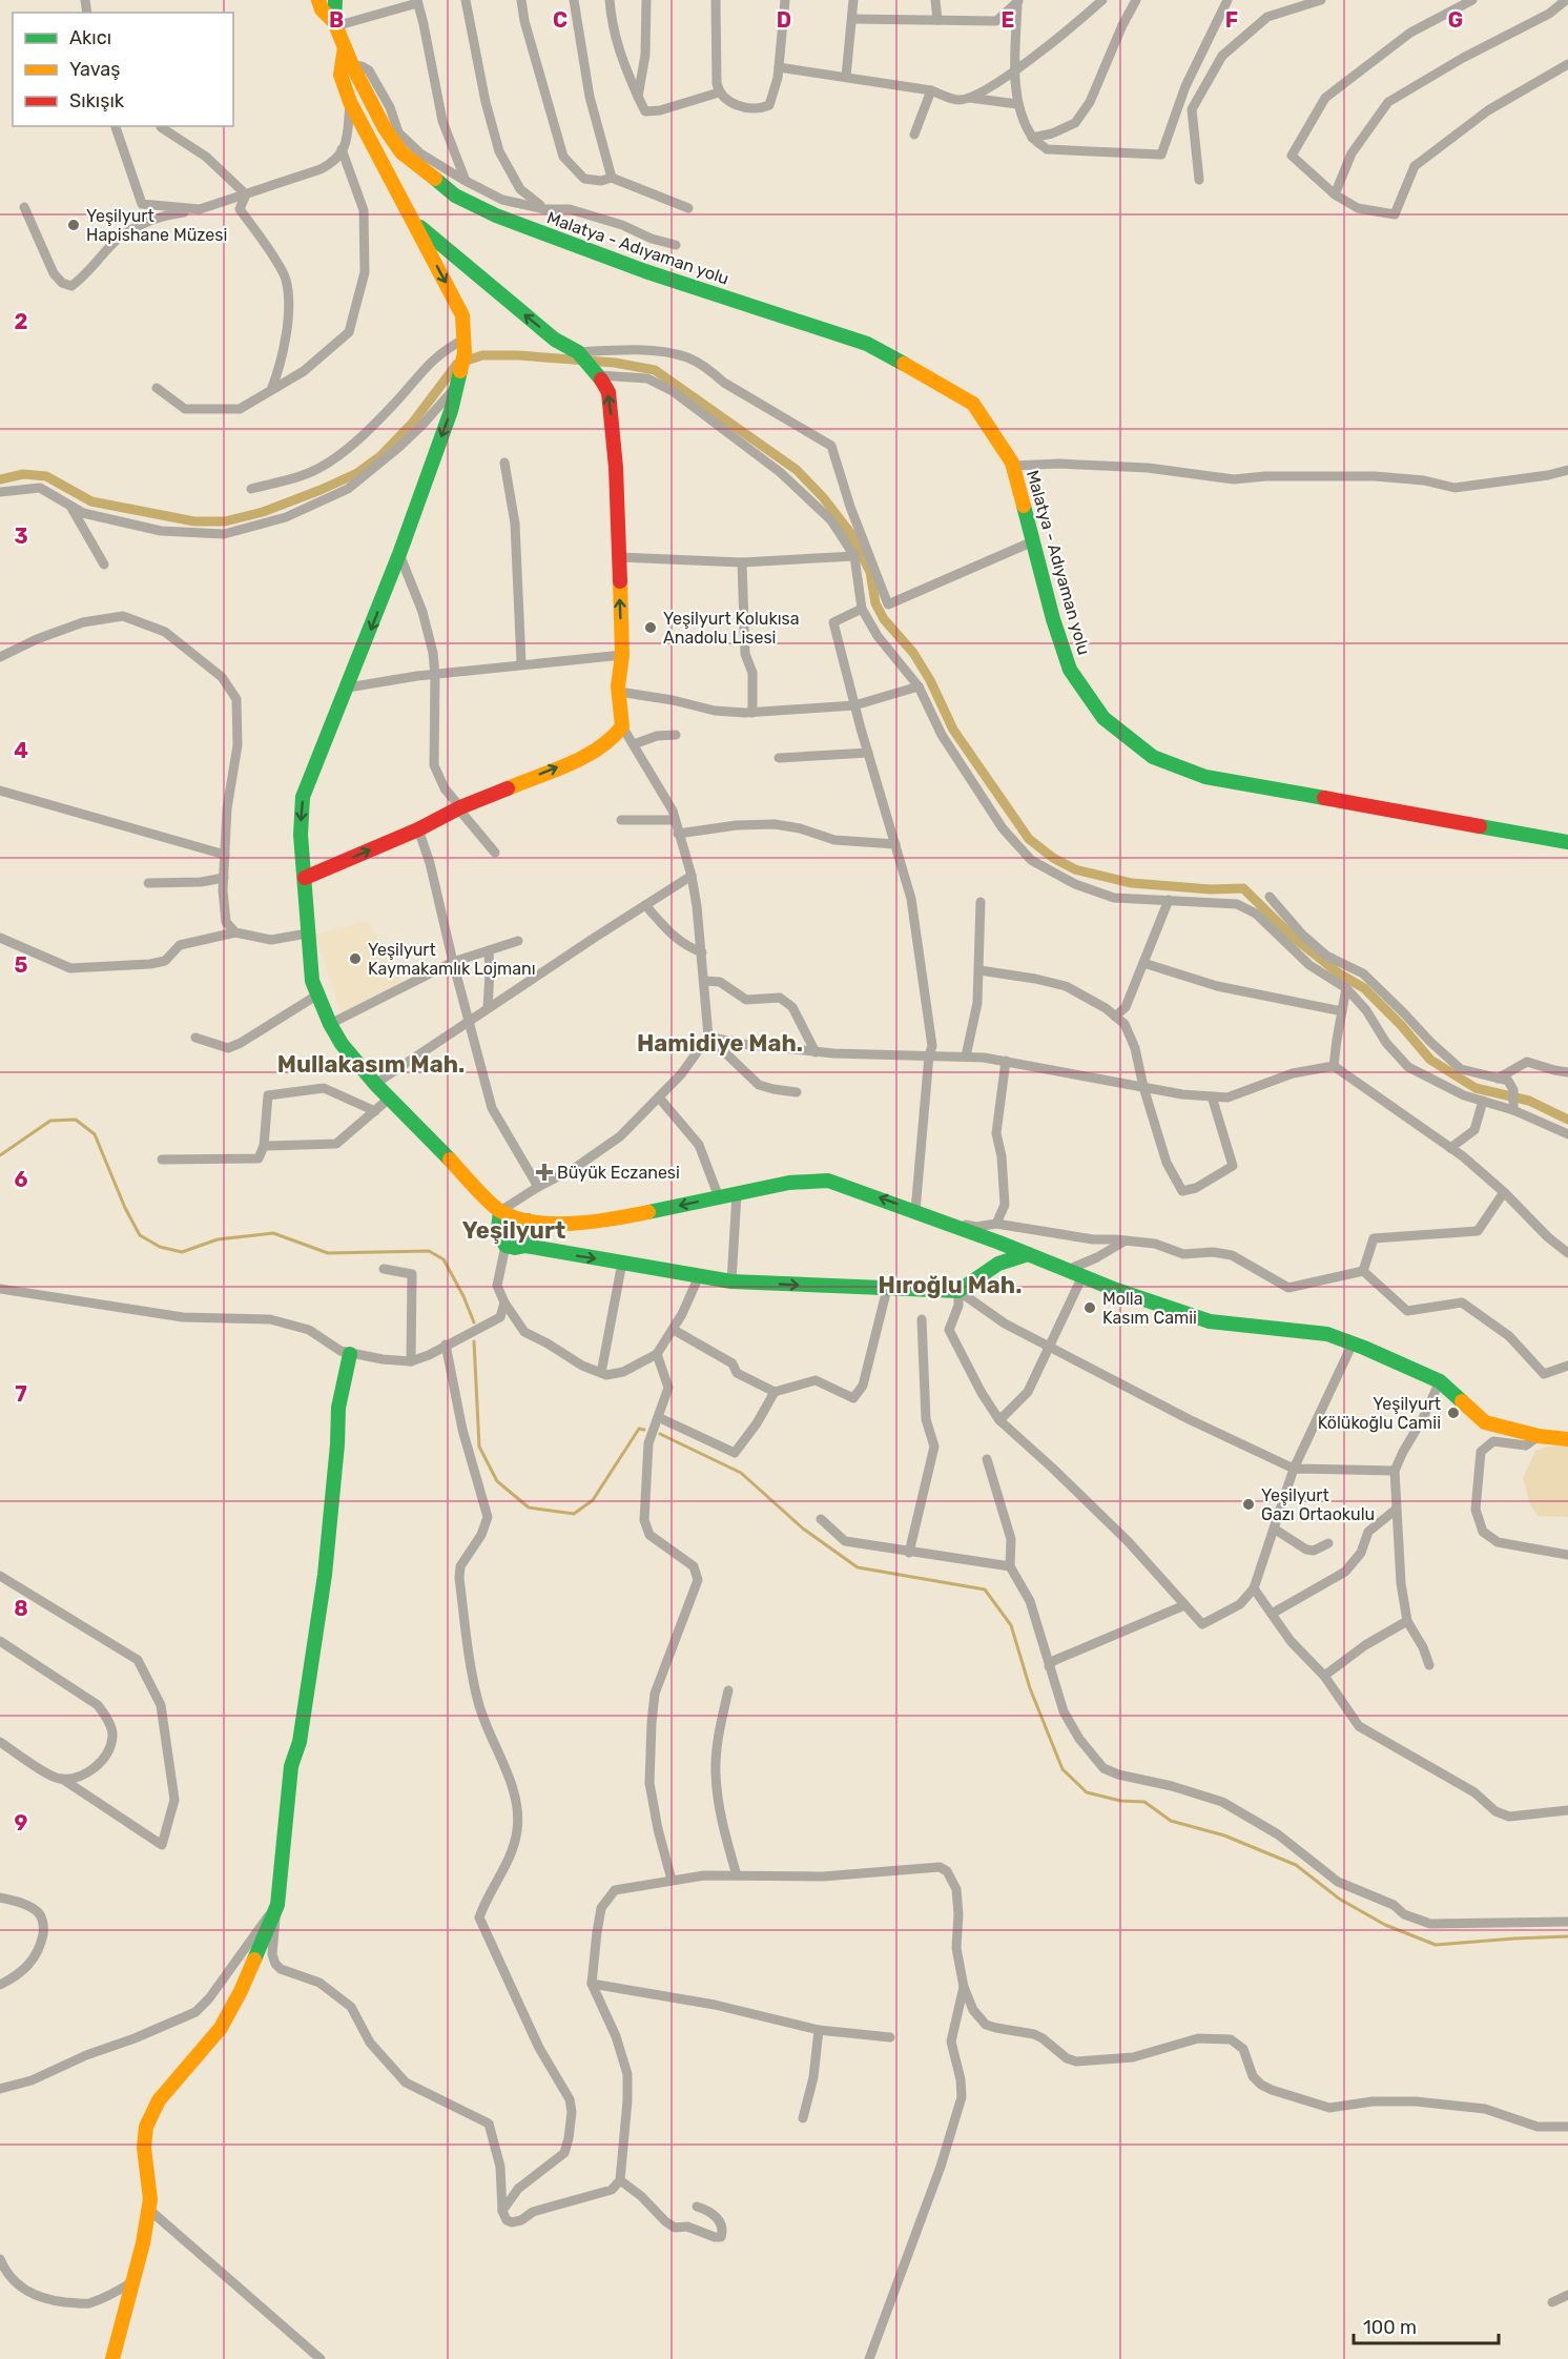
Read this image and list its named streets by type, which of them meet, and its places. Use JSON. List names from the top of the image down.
{
  "streets": {
    "main road": ["Malatya - Adıyaman yolu"]
  },
  "districts": [
    "Hamidiye Mah.",
    "Mullakasım Mah.",
    "Yeşilyurt",
    "Hıroğlu Mah."
  ],
  "places": {
    "other": [
      "Yeşilyurt Hapishane Müzesi",
      "Yeşilyurt Kolukısa Anadolu Lisesi",
      "Yeşilyurt Kaymakamlık Lojmanı",
      "Molla Kasım Camii",
      "Yeşilyurt Kölükoğlu Camii",
      "Yeşilyurt Gazı Ortaokulu"
    ],
    "health": ["Büyük Eczanesi"]
  },
  "legend": ["Akıcı", "Yavaş", "Sıkışık"],
  "scale_bar": "100 m",
  "grid": {
    "columns": [
      "B",
      "C",
      "D",
      "E",
      "F",
      "G"
    ],
    "rows": [
      "2",
      "3",
      "4",
      "5",
      "6",
      "7",
      "8",
      "9"
    ]
  }
}
